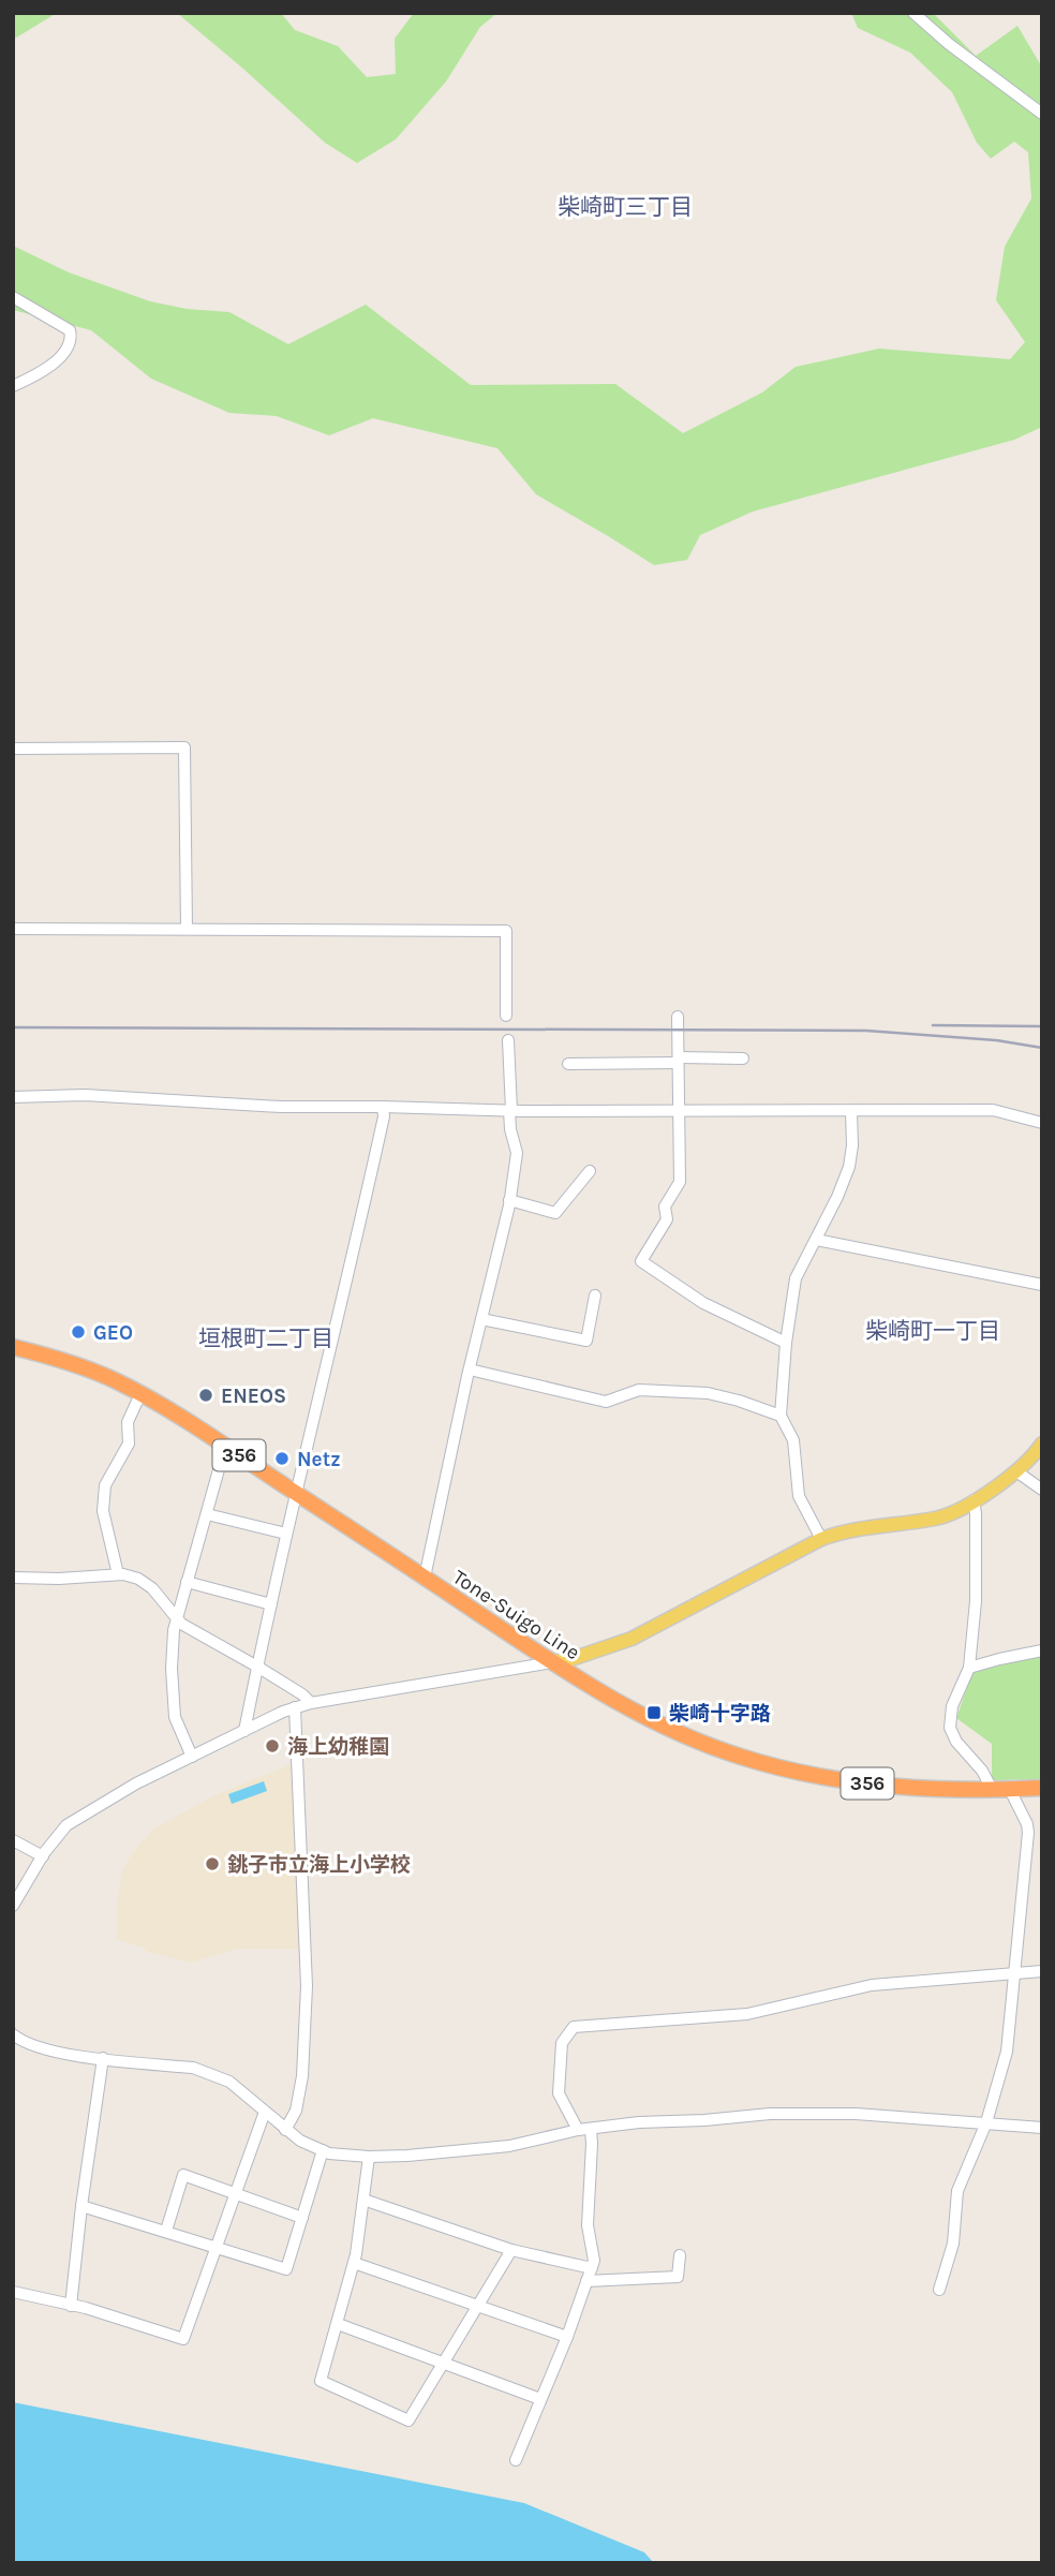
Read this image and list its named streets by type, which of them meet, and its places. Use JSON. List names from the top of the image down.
{
  "streets": {
    "highway": ["356", "Tone-Suigo Line"]
  },
  "districts": ["柴崎町三丁目", "柴崎町一丁目", "垣根町二丁目"],
  "places": {
    "other": [
      "GEO",
      "ENEOS",
      "Netz",
      "海上幼稚園",
      "銚子市立海上小学校"
    ],
    "transit": ["柴崎十字路"]
  }
}
